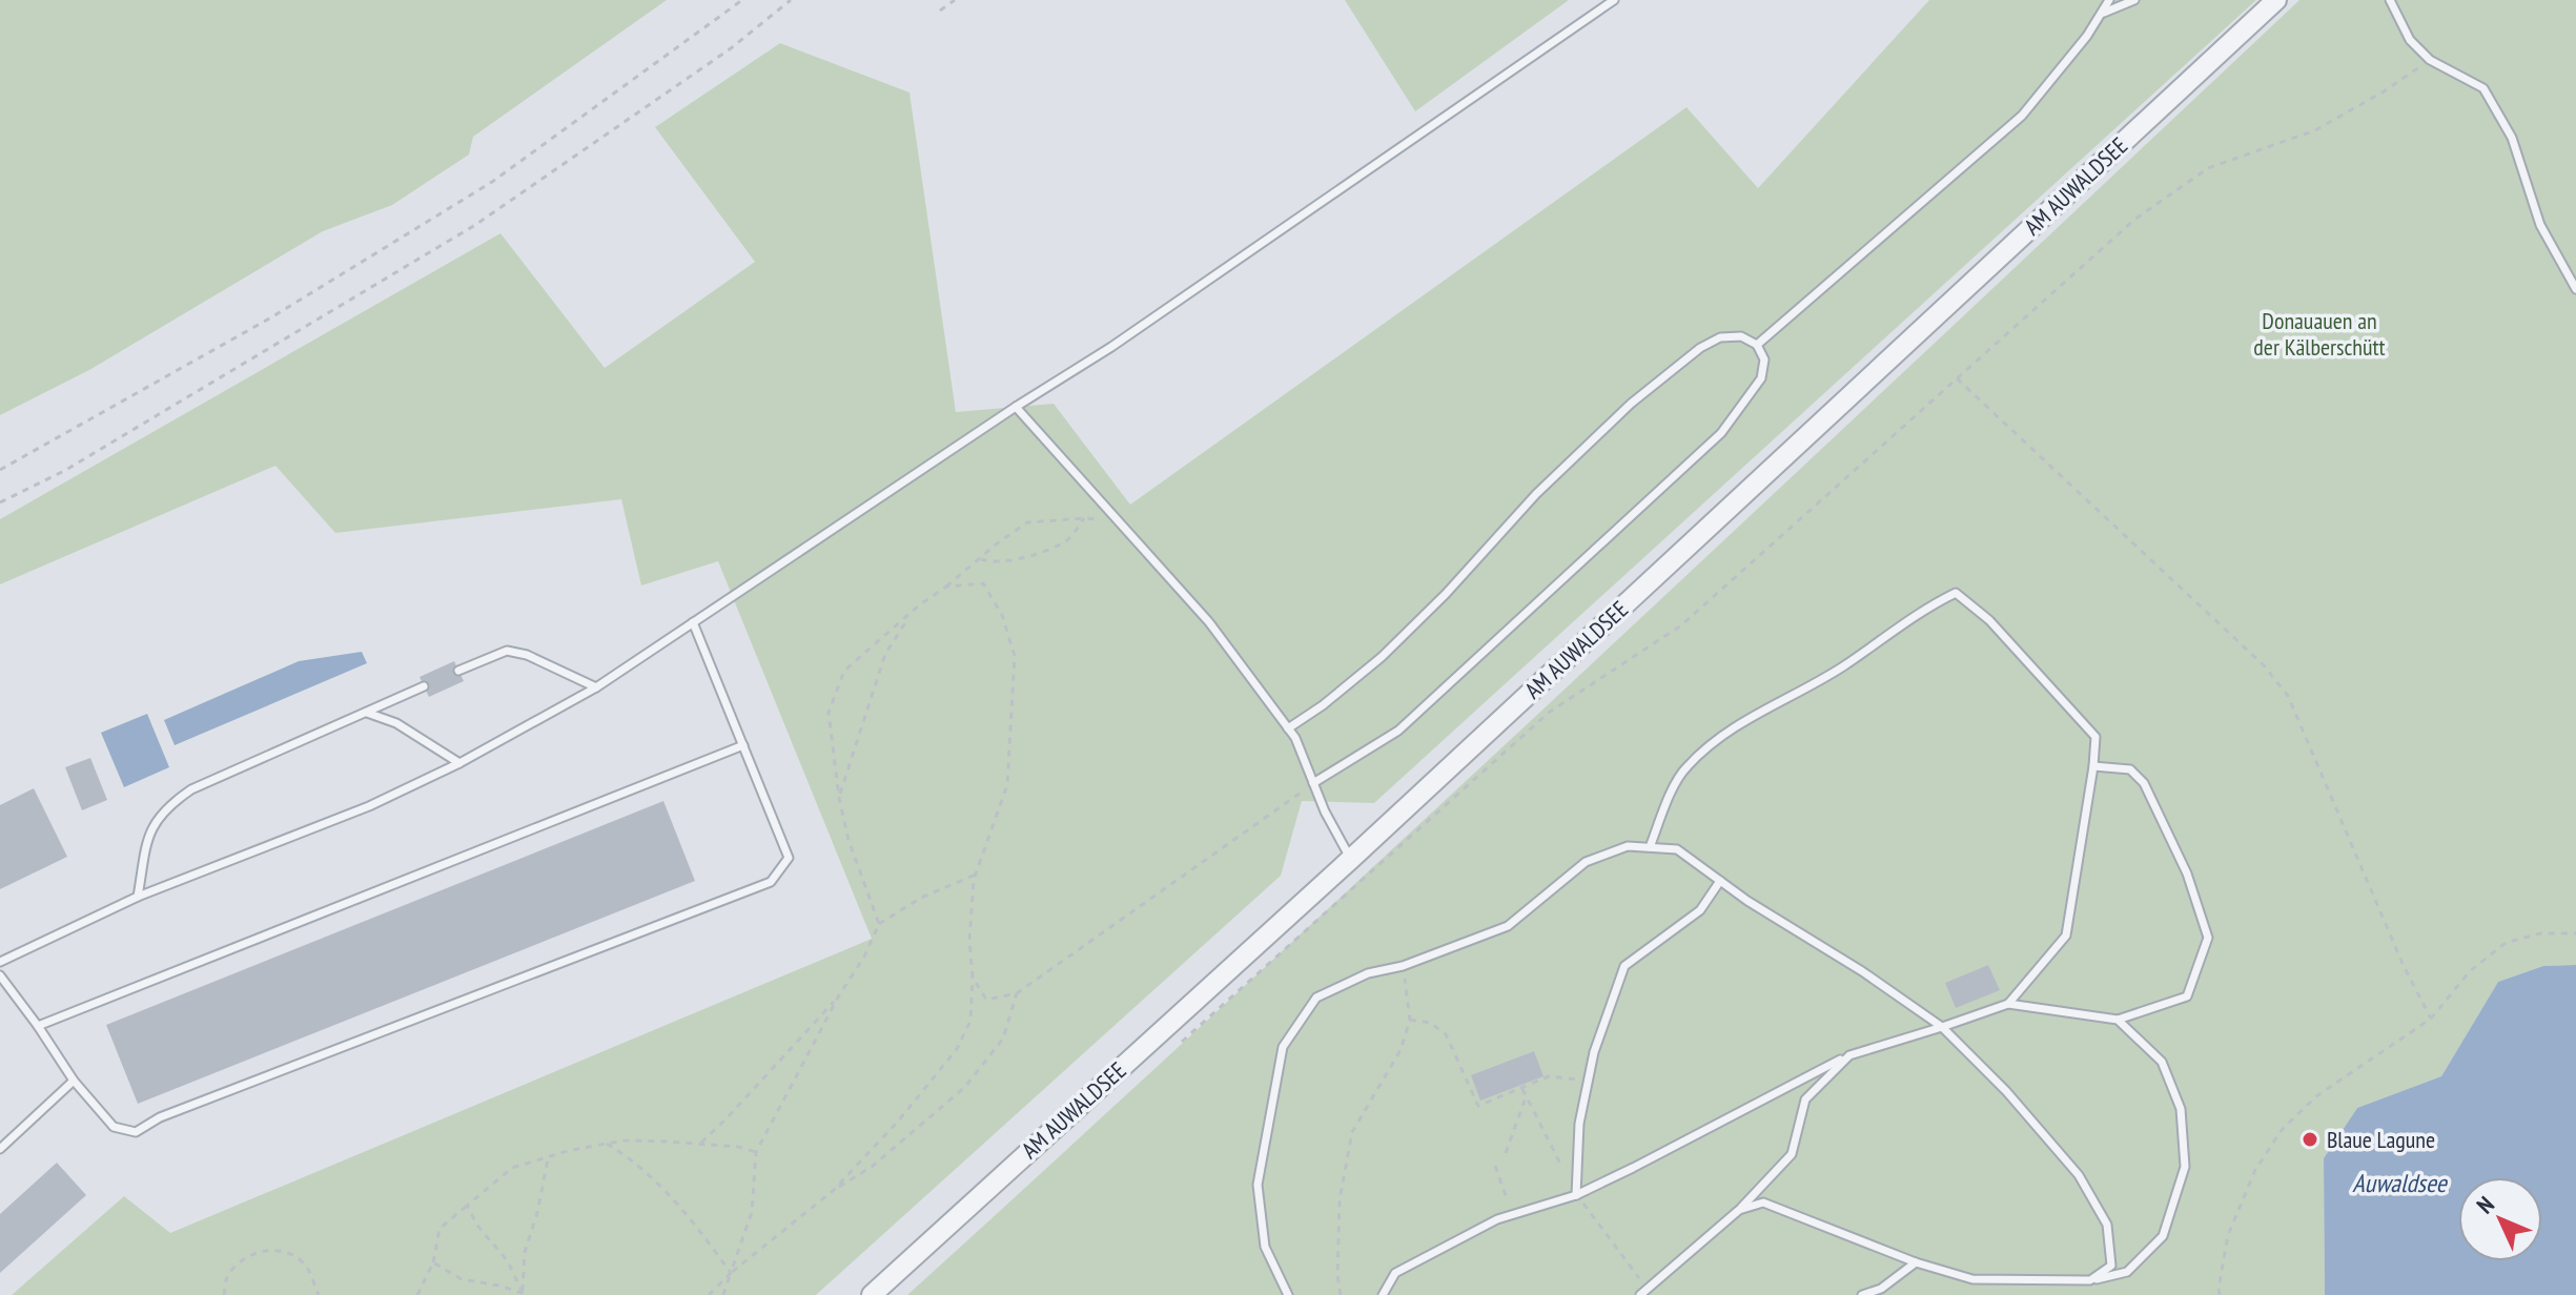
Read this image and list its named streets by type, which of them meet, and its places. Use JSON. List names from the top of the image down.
{
  "streets": {
    "street": ["AM AUWALDSEE"]
  },
  "water": ["Auwaldsee"],
  "parks": ["Donauauen an der Kälberschütt"],
  "places": ["Blaue Lagune"],
  "north": "top left"
}
